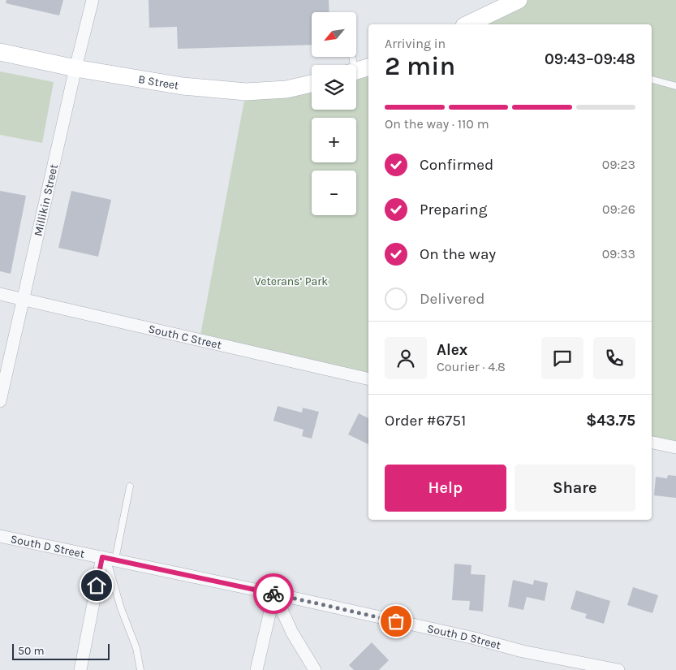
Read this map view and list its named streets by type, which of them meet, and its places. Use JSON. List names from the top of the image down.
{
  "streets": {
    "main road": ["B Street"],
    "street": ["Millikin Street", "South C Street", "South D Street"]
  },
  "crossings": [
    ["B Street", "Millikin Street"],
    ["Millikin Street", "South C Street"]
  ],
  "parks": ["Veterans’ Park"],
  "scale_bar": "50 m",
  "north": "bottom left",
  "page": {
    "map_buttons": ["+", "−"],
    "heading": ["2 min", "Arriving in", "09:43–09:48"],
    "panel": [
      "Alex",
      "Courier · 4.8",
      "Order #6751",
      "$43.75"
    ],
    "bar": "On the way · 110 m",
    "list": [
      ["Confirmed", "09:23"],
      ["Preparing", "09:26"],
      ["On the way", "09:33"],
      "Delivered"
    ],
    "buttons": ["Help", "Share"],
    "scale": "50 m"
  }
}
